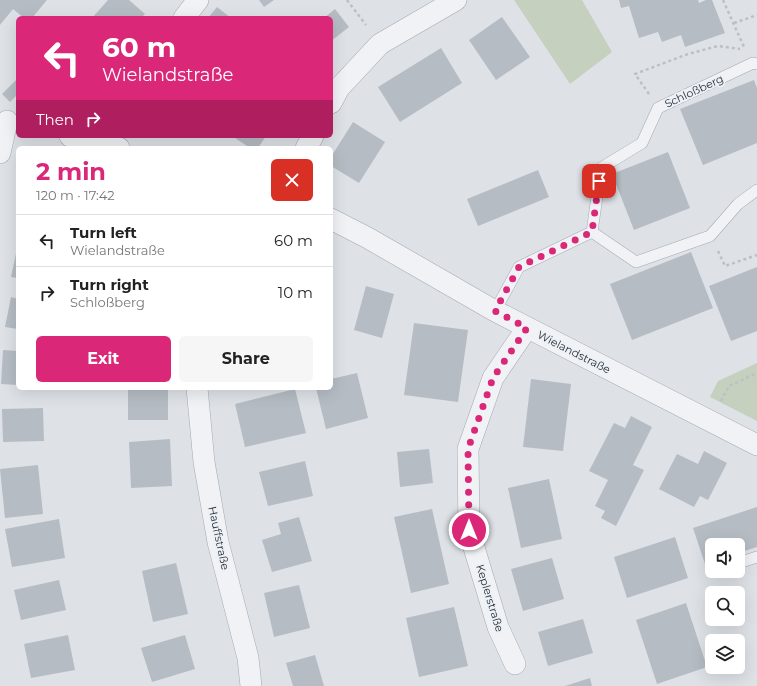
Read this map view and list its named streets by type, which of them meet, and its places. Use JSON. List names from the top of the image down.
{
  "streets": {
    "street": ["Wielandstraße", "Hauffstraße", "Keplerstraße"],
    "lane": ["Schloßberg"]
  },
  "crossings": [
    ["Wielandstraße", "Keplerstraße"]
  ],
  "page": {
    "turn": ["60 m", "Wielandstraße"],
    "then": "Then",
    "heading": ["2 min", "120 m · 17:42"],
    "list": [
      {
        "name": "Turn left",
        "note": "Wielandstraße",
        "value": "60 m"
      },
      {
        "name": "Turn right",
        "note": "Schloßberg",
        "value": "10 m"
      }
    ],
    "buttons": ["Exit", "Share"]
  }
}
